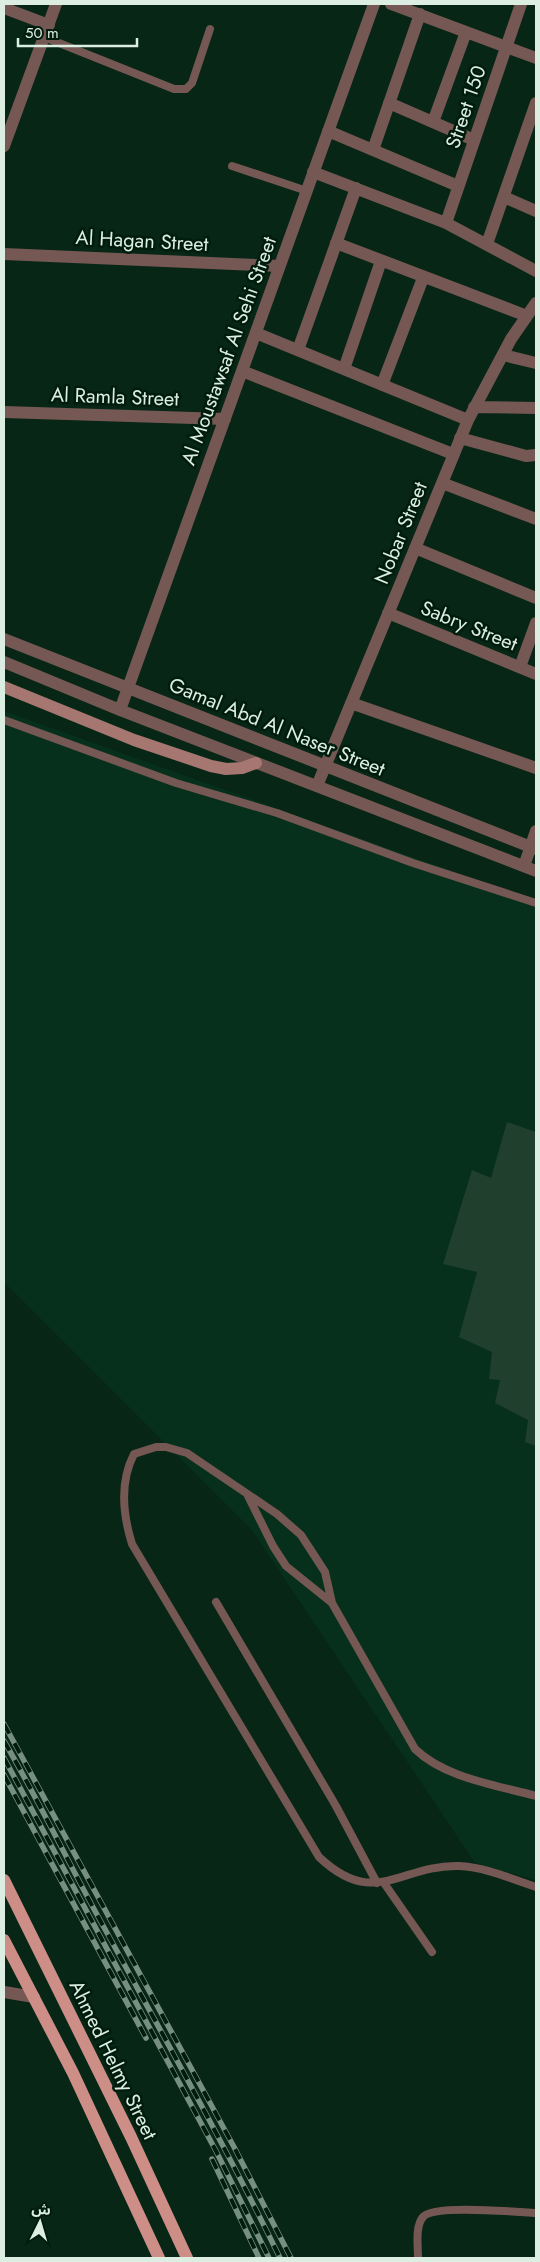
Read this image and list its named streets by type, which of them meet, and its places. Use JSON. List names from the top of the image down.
{
  "streets": {
    "main road": ["Ahmed Helmy Street"],
    "street": [
      "Street 150",
      "Al Hagan Street",
      "Al Moustawsaf Al Sehi Street",
      "Al Ramla Street",
      "Nobar Street",
      "Sabry Street",
      "Gamal Abd Al Naser Street"
    ]
  },
  "crossings": [
    ["Al Hagan Street", "Al Moustawsaf Al Sehi Street"],
    ["Al Moustawsaf Al Sehi Street", "Al Ramla Street"],
    ["Al Moustawsaf Al Sehi Street", "Gamal Abd Al Naser Street"],
    ["Nobar Street", "Sabry Street"],
    ["Nobar Street", "Gamal Abd Al Naser Street"]
  ],
  "scale_bar": "50 m",
  "north": "top"
}
